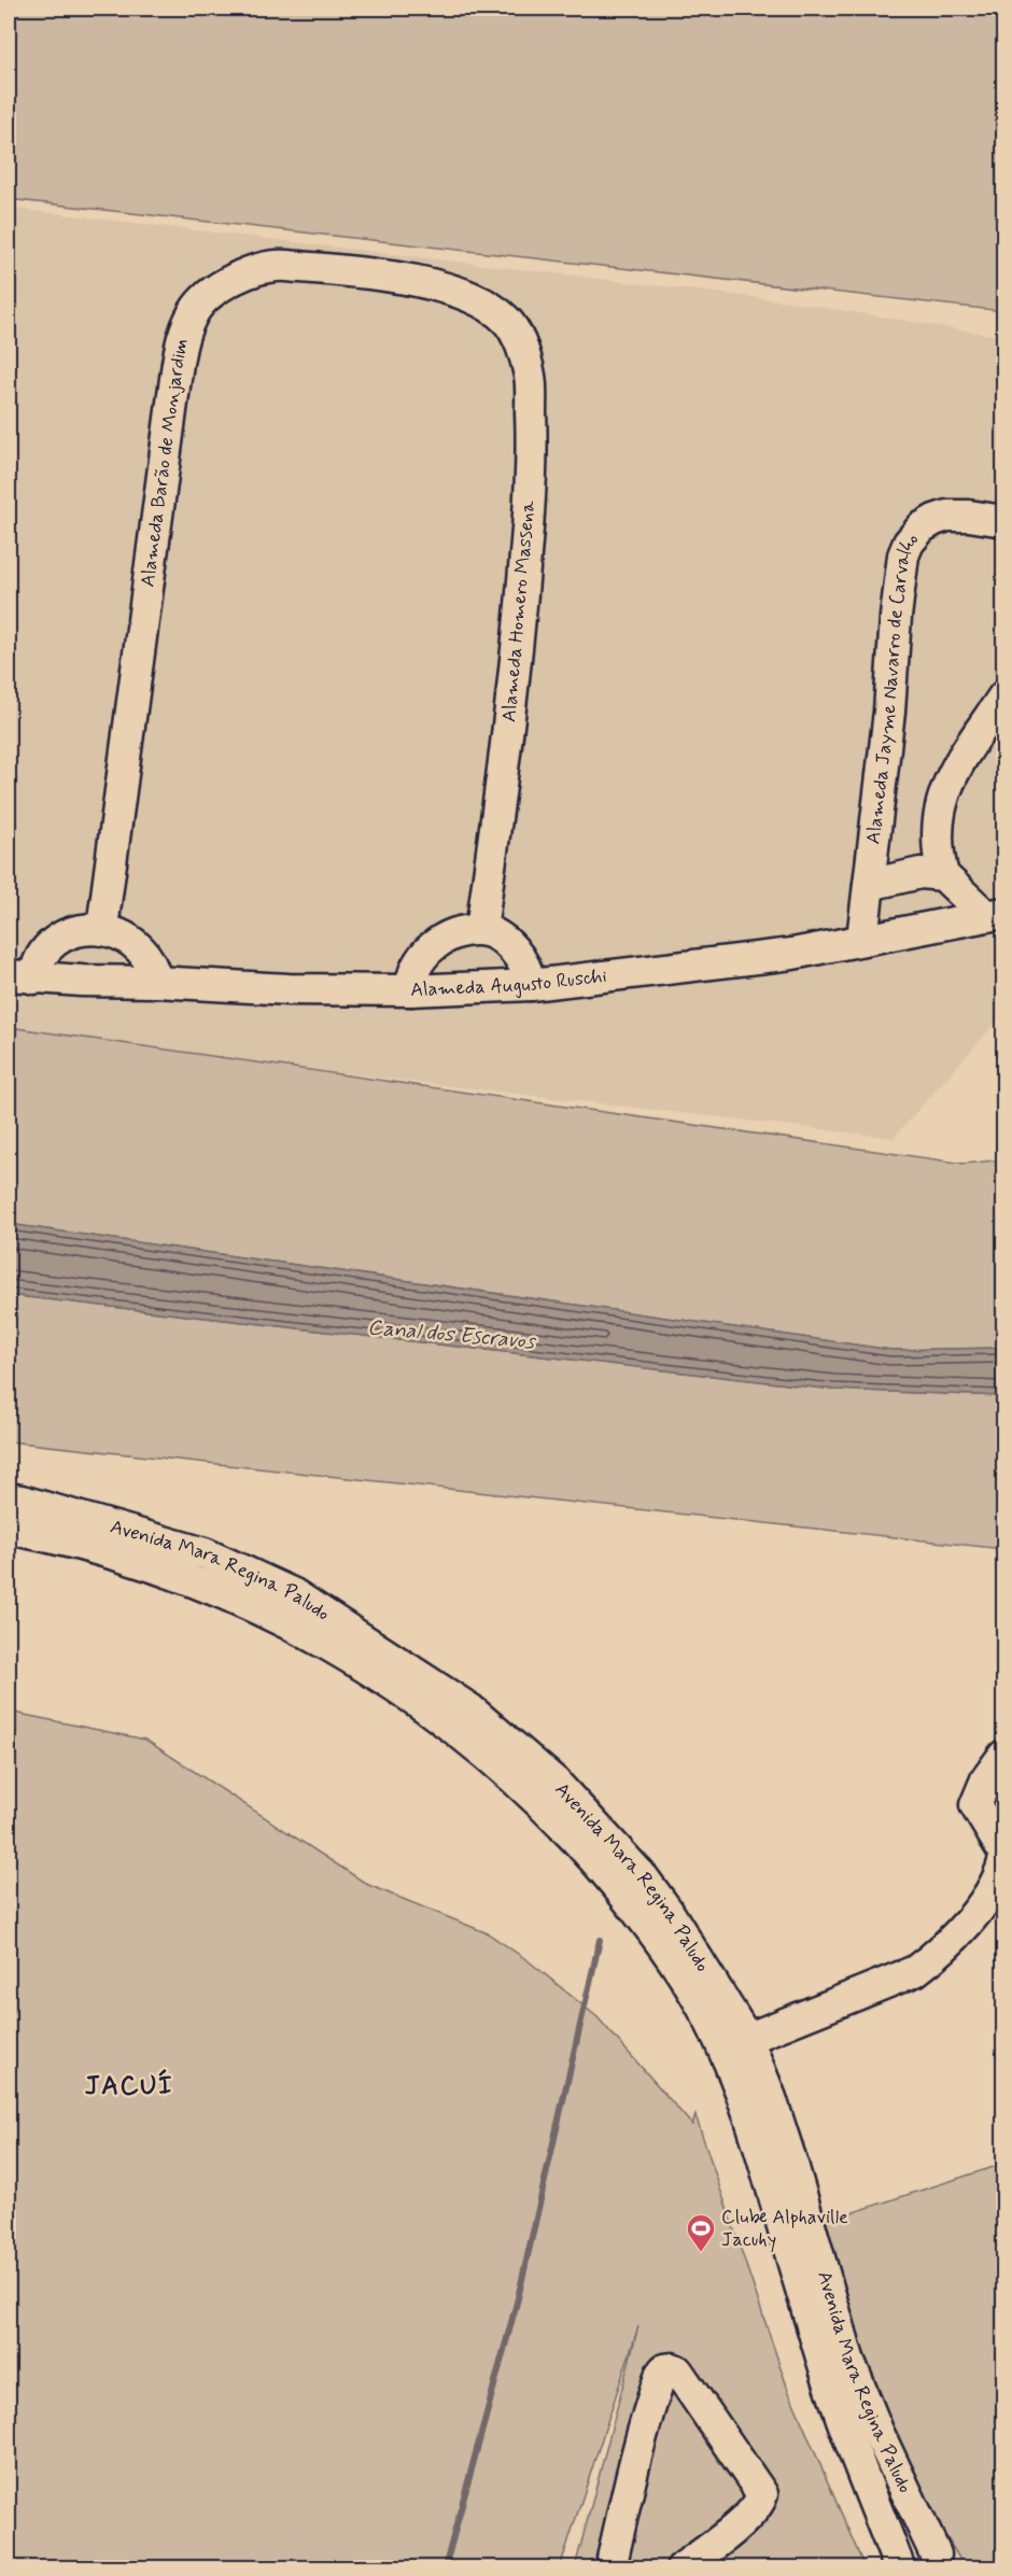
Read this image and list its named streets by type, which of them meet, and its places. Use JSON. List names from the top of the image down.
{
  "streets": {
    "street": [
      "Alameda Barão de Monjardim",
      "Alameda Homero Massena",
      "Alameda Jayme Navarro de Carvalho",
      "Alameda Augusto Ruschi",
      "Avenida Mara Regina Paludo"
    ]
  },
  "crossings": [
    ["Alameda Barão de Monjardim", "Alameda Homero Massena"],
    ["Alameda Jayme Navarro de Carvalho", "Alameda Augusto Ruschi"]
  ],
  "districts": ["JACUÍ"],
  "water": ["Canal dos Escravos"],
  "places": {
    "sports": ["Clube Alphaville Jacuhy"]
  }
}
